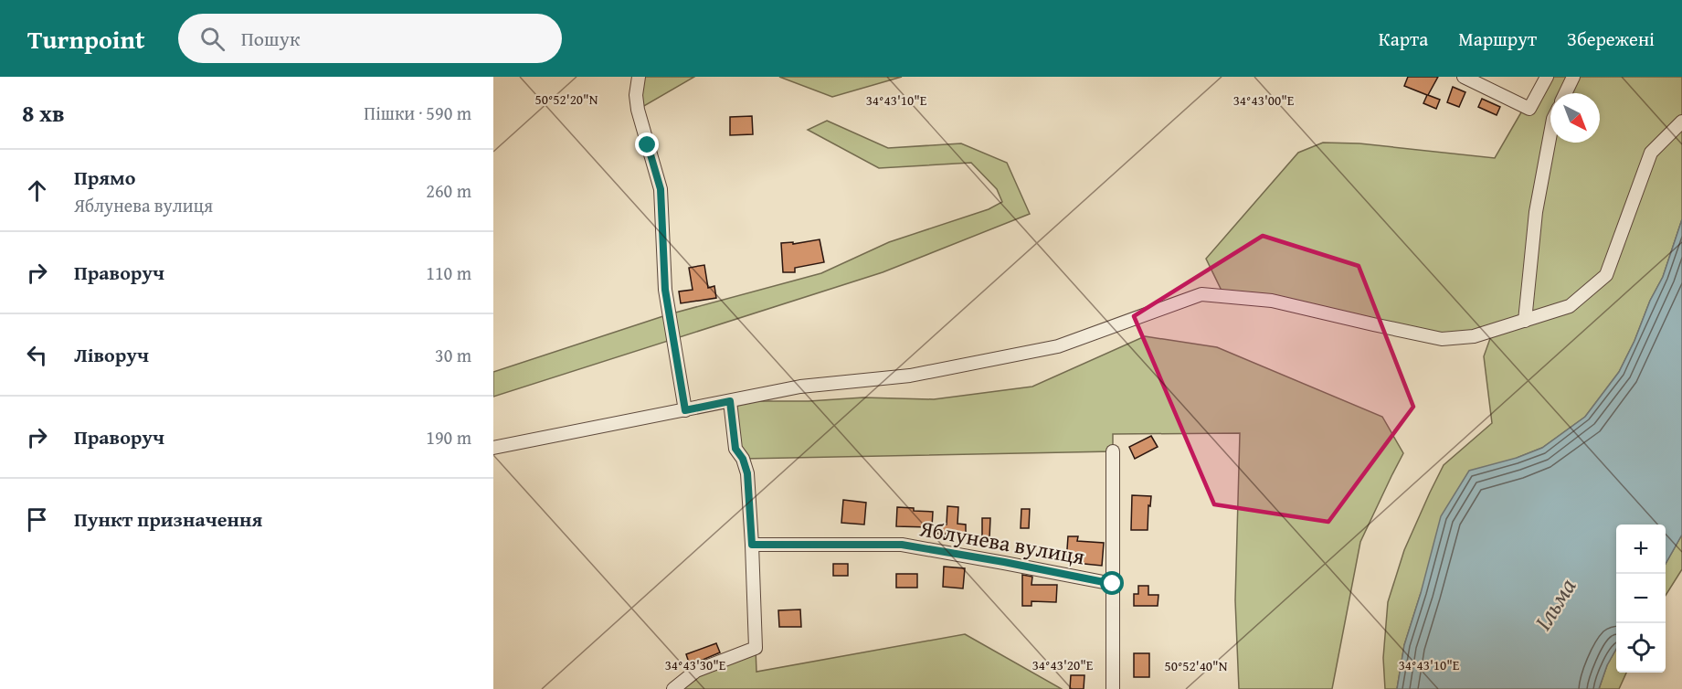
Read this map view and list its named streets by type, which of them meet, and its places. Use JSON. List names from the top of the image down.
{
  "streets": {
    "street": ["Яблунева вулиця"]
  },
  "water": ["Ільма"],
  "north": "bottom right",
  "page": {
    "header": "Turnpoint",
    "search": "Пошук",
    "nav": ["Карта", "Маршрут", "Збережені"],
    "heading": ["8 хв", "Пішки · 590 m"],
    "list": [
      ["Прямо", "Яблунева вулиця", "260 m"],
      ["Праворуч", "110 m"],
      ["Ліворуч", "30 m"],
      ["Праворуч", "190 m"],
      "Пункт призначення"
    ],
    "map_buttons": ["+", "−"]
  },
  "coordinates": [
    "50°52'20\"N",
    "34°43'10\"E",
    "34°43'00\"E",
    "34°43'30\"E",
    "34°43'20\"E",
    "50°52'40\"N"
  ]
}
